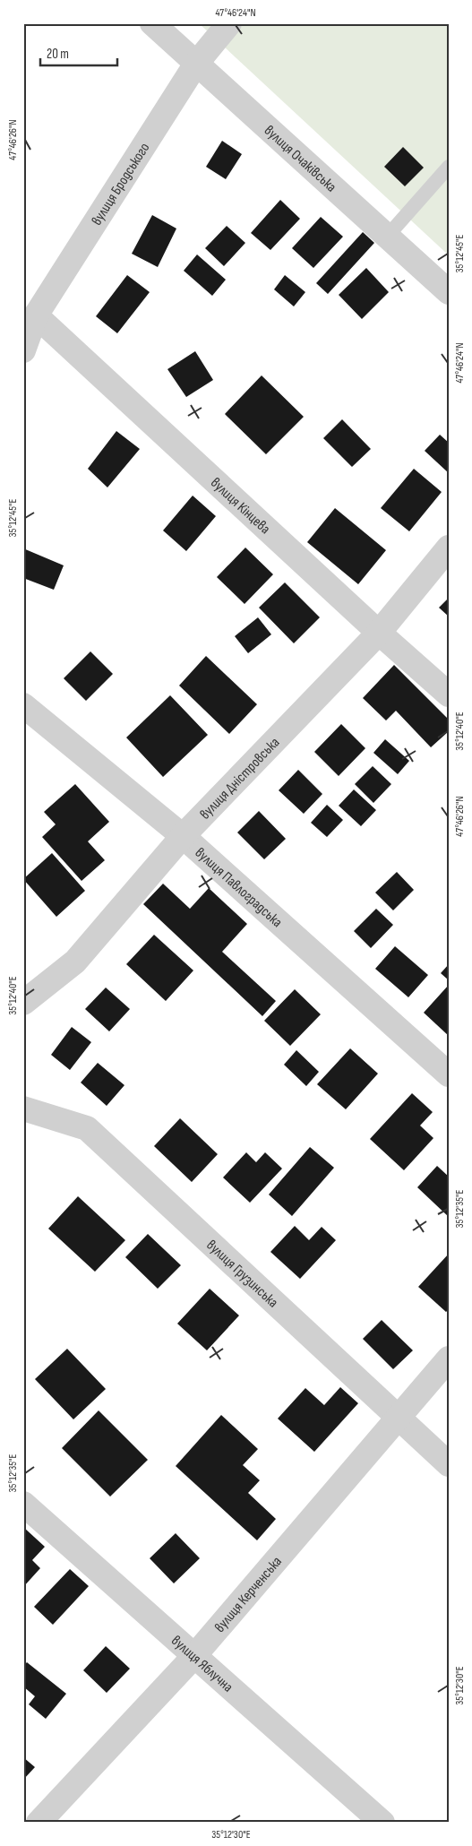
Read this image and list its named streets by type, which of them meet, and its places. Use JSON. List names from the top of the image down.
{
  "streets": {
    "street": [
      "вулиця Очаківська",
      "вулиця Бродського",
      "вулиця Кінцева",
      "вулиця Дністровська",
      "вулиця Павлоградська",
      "вулиця Грузинська",
      "вулиця Керченська",
      "вулиця Яблучна"
    ]
  },
  "crossings": [
    ["вулиця Очаківська", "вулиця Бродського"],
    ["вулиця Бродського", "вулиця Кінцева"],
    ["вулиця Кінцева", "вулиця Дністровська"],
    ["вулиця Дністровська", "вулиця Павлоградська"],
    ["вулиця Грузинська", "вулиця Керченська"],
    ["вулиця Керченська", "вулиця Яблучна"]
  ],
  "scale_bar": "20 m",
  "coordinates": [
    "47°46'24\"N",
    "47°46'26\"N",
    "35°12'45\"E",
    "35°12'40\"E",
    "35°12'35\"E",
    "35°12'30\"E"
  ]
}
